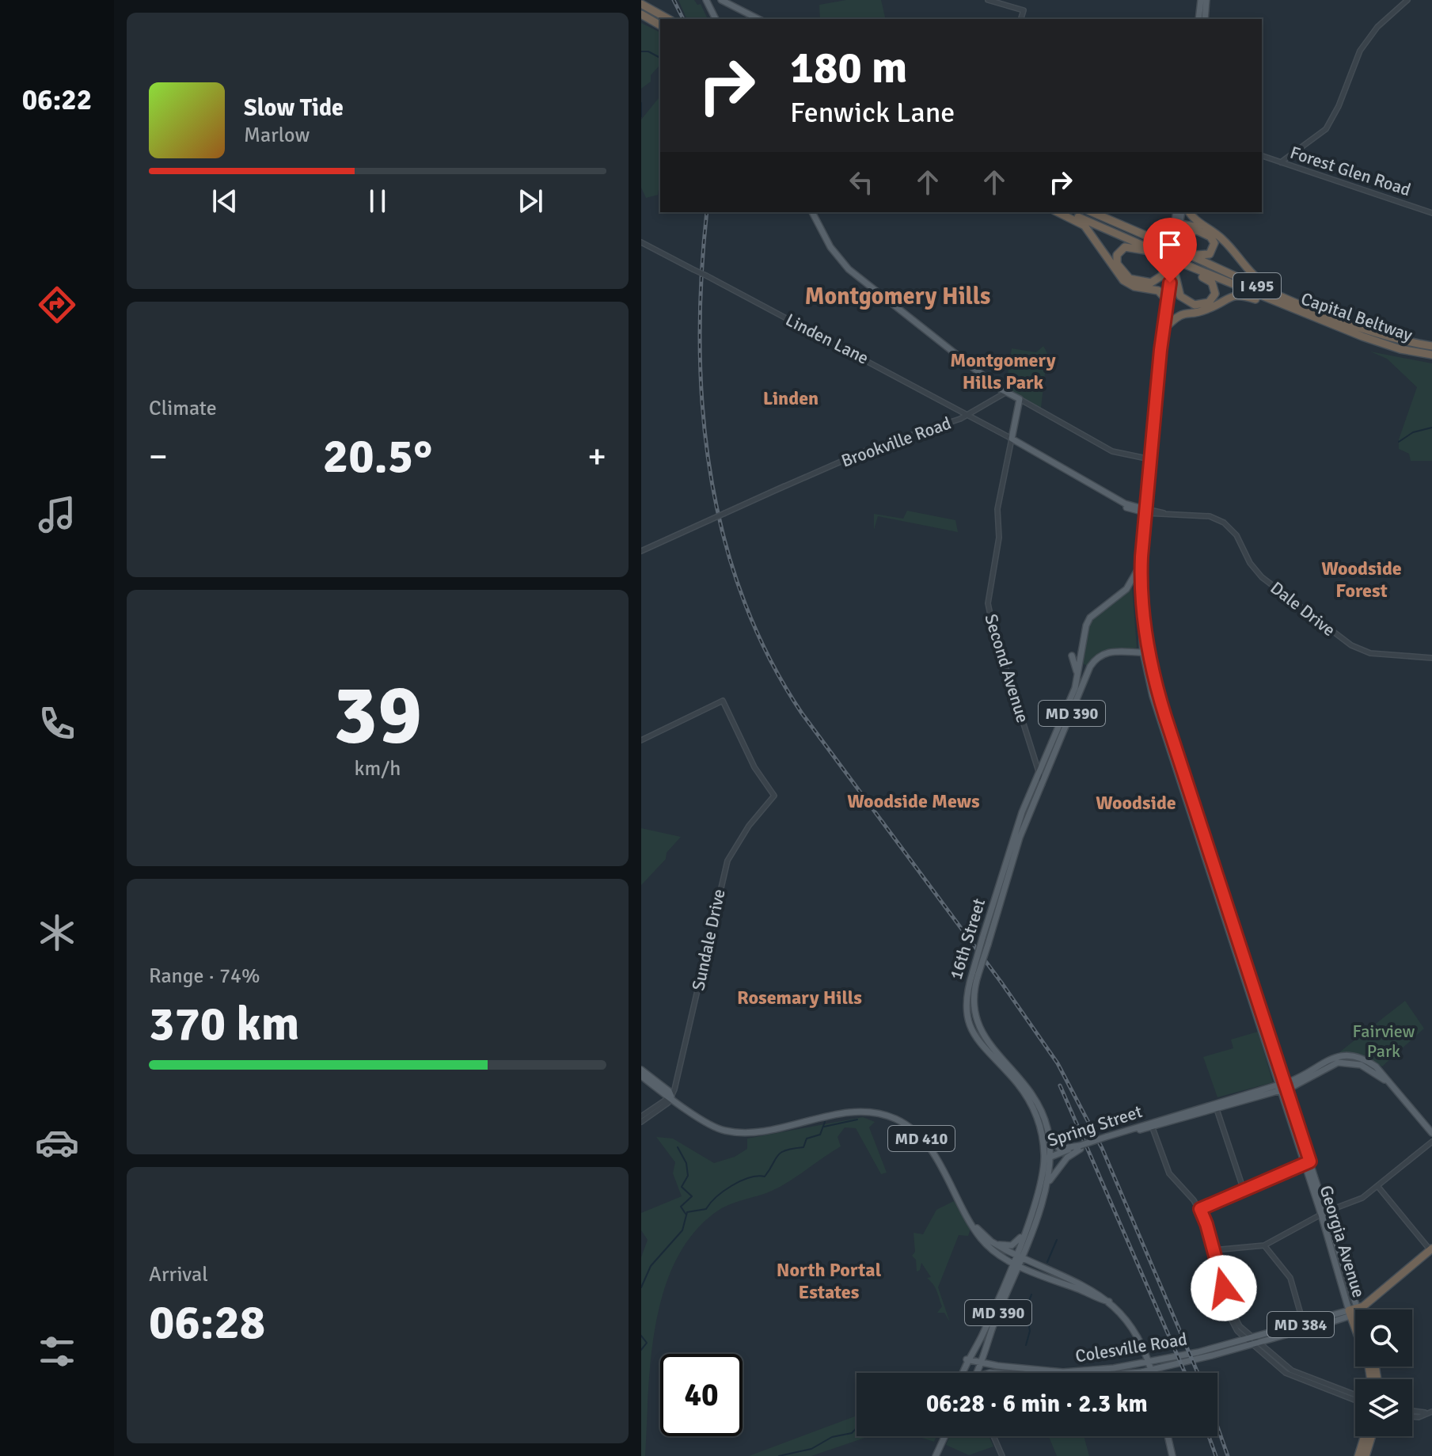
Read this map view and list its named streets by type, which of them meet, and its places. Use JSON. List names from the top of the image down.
{
  "streets": {
    "highway": [
      "I 495",
      "Capital Beltway",
      "Georgia Avenue",
      "Colesville Road"
    ],
    "main road": [
      "MD 390",
      "16th Street",
      "Spring Street",
      "MD 410",
      "MD 384"
    ],
    "street": [
      "Forest Glen Road",
      "Linden Lane",
      "Brookville Road",
      "Dale Drive",
      "Second Avenue",
      "Sundale Drive"
    ]
  },
  "crossings": [
    ["Linden Lane", "Brookville Road"],
    ["Linden Lane", "Second Avenue"],
    ["Dale Drive", "Georgia Avenue"],
    ["Second Avenue", "16th Street"],
    ["MD 390", "16th Street"],
    ["MD 390", "MD 384"],
    ["MD 390", "Colesville Road"],
    ["16th Street", "Spring Street"],
    ["16th Street", "MD 410"],
    ["16th Street", "Georgia Avenue"],
    ["16th Street", "MD 384"],
    ["16th Street", "Colesville Road"],
    ["Sundale Drive", "MD 410"],
    ["Spring Street", "Georgia Avenue"],
    ["MD 410", "Colesville Road"],
    ["Georgia Avenue", "Colesville Road"],
    ["MD 384", "Colesville Road"]
  ],
  "districts": [
    "Montgomery Hills",
    "Montgomery Hills Park",
    "Linden",
    "Woodside Forest",
    "Woodside Mews",
    "Woodside",
    "Rosemary Hills",
    "North Portal Estates"
  ],
  "parks": ["Fairview Park"],
  "page": {
    "tabs": "06:22",
    "turn": ["180 m", "Fenwick Lane"],
    "song": ["Slow Tide", "Marlow"],
    "tile": [
      "Climate",
      ["39", "km/h"],
      ["Range · 74%", "370 km"],
      ["Arrival", "06:28"]
    ],
    "heat": ["−", "20.5°", "+"],
    "limit": "40",
    "trip": "06:28 · 6 min · 2.3 km"
  }
}
